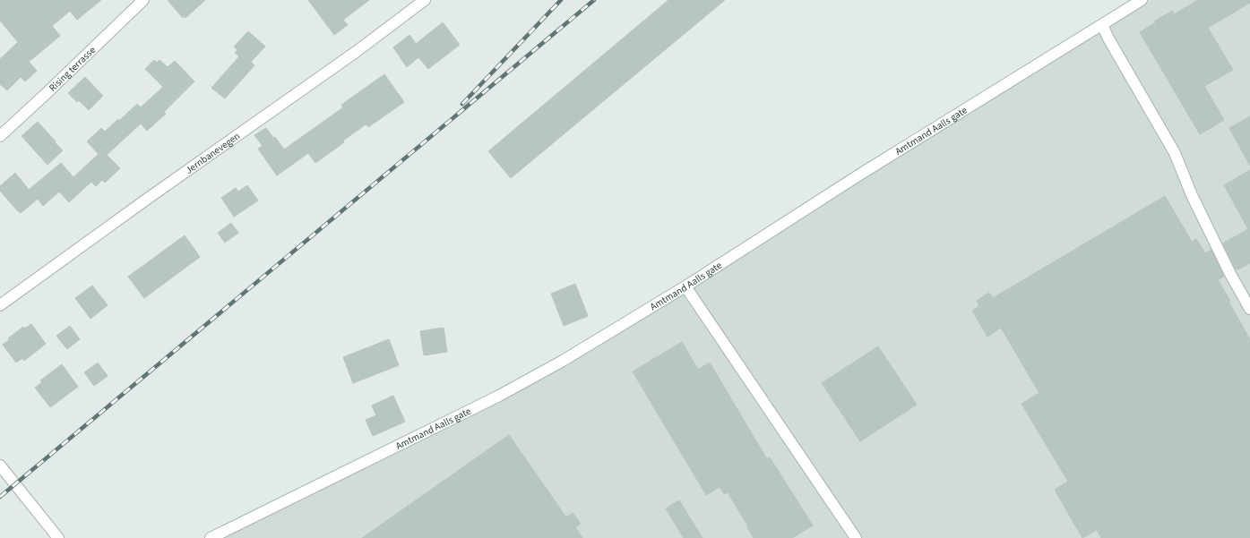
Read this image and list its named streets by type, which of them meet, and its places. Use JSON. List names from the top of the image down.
{
  "streets": {
    "street": ["Rising terrasse", "Amtmand Aalls gate", "Jernbanevegen"]
  }
}
